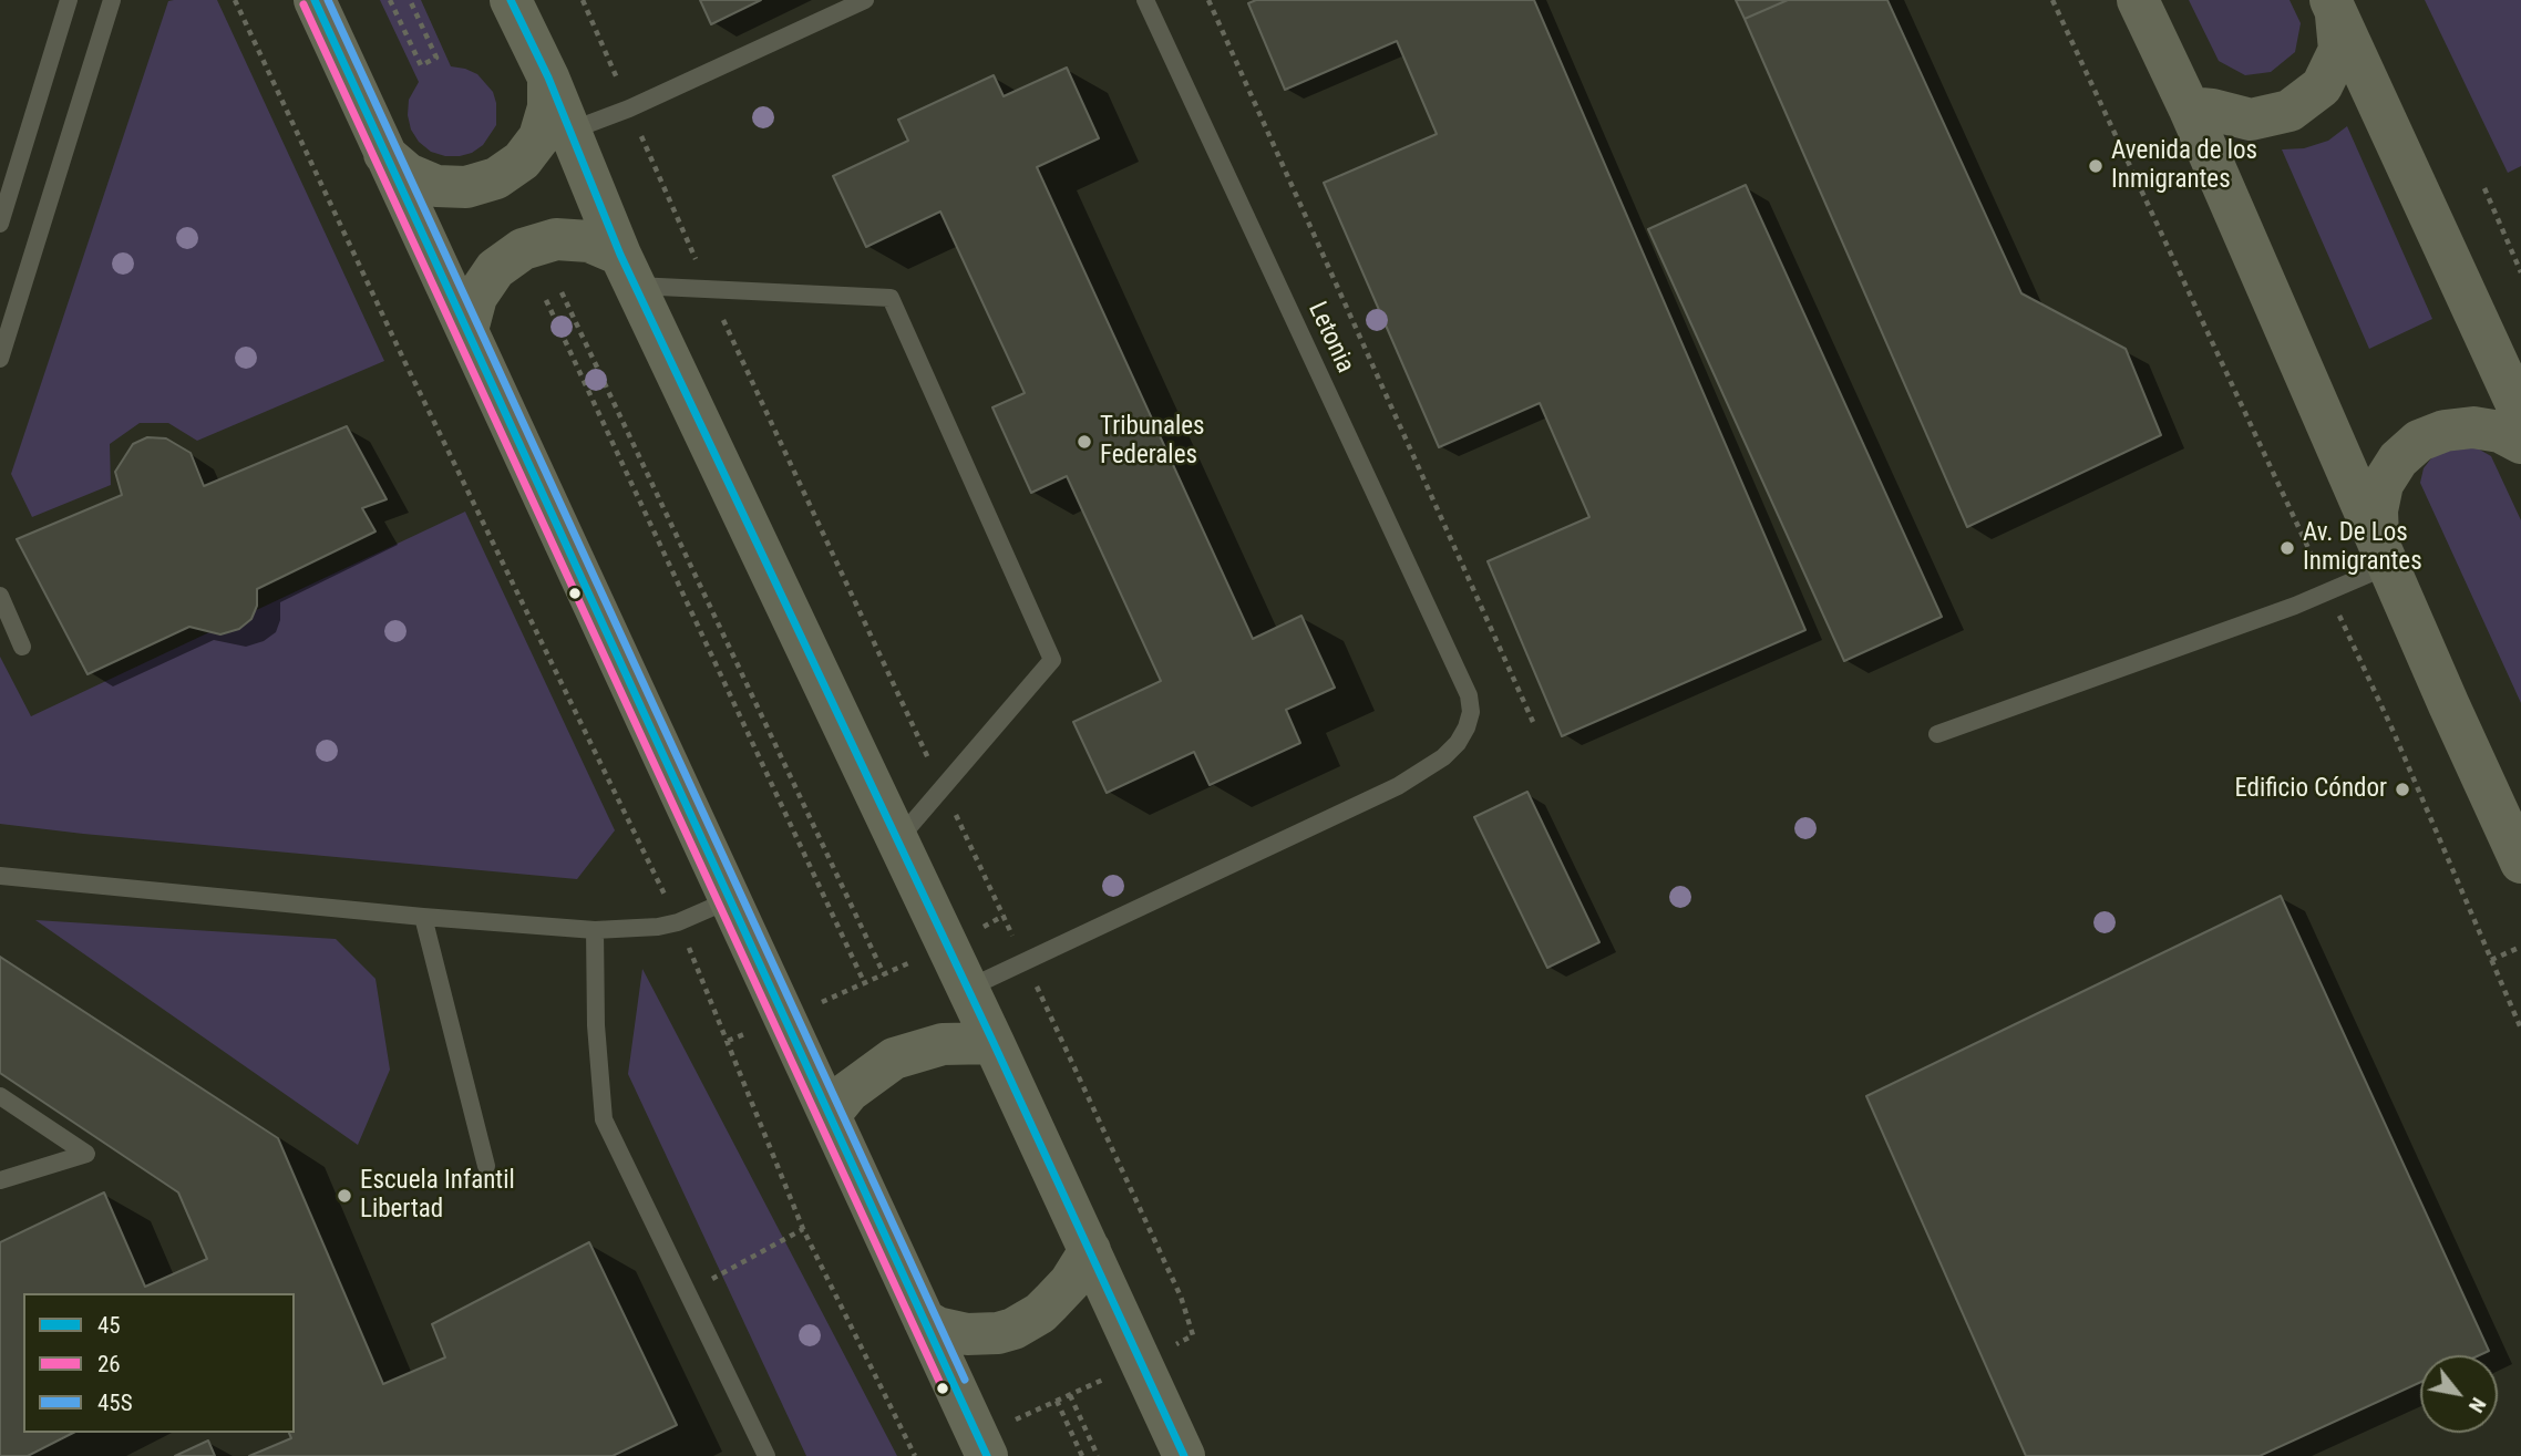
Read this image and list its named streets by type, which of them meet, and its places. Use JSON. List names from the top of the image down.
{
  "streets": {
    "lane": ["Letonia"]
  },
  "places": [
    "Avenida de los Inmigrantes",
    "Tribunales Federales",
    "Av. De Los Inmigrantes",
    "Edificio Cóndor",
    "Escuela Infantil Libertad"
  ],
  "lines": ["transit line 45", "transit line 45S", "transit line 26"],
  "legend": ["45", "26", "45S"],
  "north": "bottom right"
}
